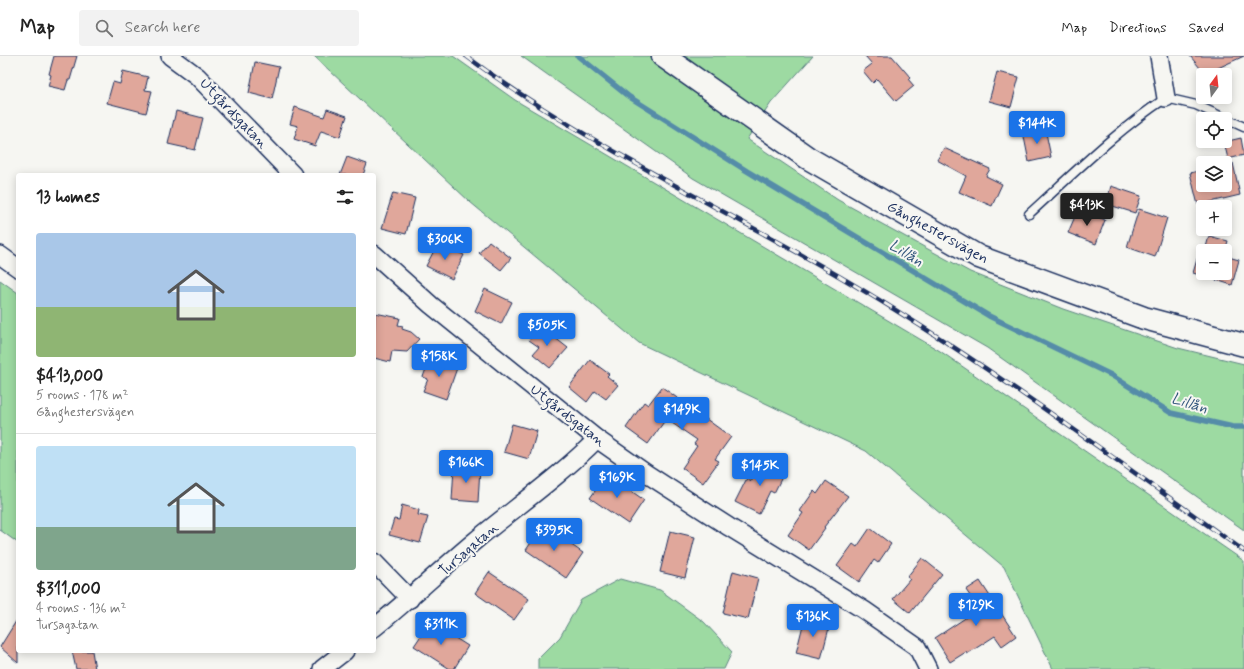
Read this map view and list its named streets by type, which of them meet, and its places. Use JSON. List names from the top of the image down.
{
  "streets": {
    "street": ["Utgårdsgatan", "Gånghestersvägen", "Tursagatan"]
  },
  "crossings": [
    ["Utgårdsgatan", "Tursagatan"]
  ],
  "water": ["Lillån"],
  "north": "top",
  "page": {
    "header": "Map",
    "search": "Search here",
    "nav": ["Map", "Directions", "Saved"],
    "map_buttons": ["+", "−"],
    "price": [
      "$144K",
      "$413K",
      "$306K",
      "$505K",
      "$158K",
      "$149K",
      "$166K",
      "$145K",
      "$169K",
      "$395K",
      "$129K",
      "$136K",
      "$311K"
    ],
    "heading": "13 homes",
    "list": [
      {
        "name": "$413,000",
        "note": "5 rooms · 178 m² · Gånghestersvägen"
      },
      {
        "name": "$311,000",
        "note": "4 rooms · 136 m² · Tursagatan"
      }
    ]
  }
}
